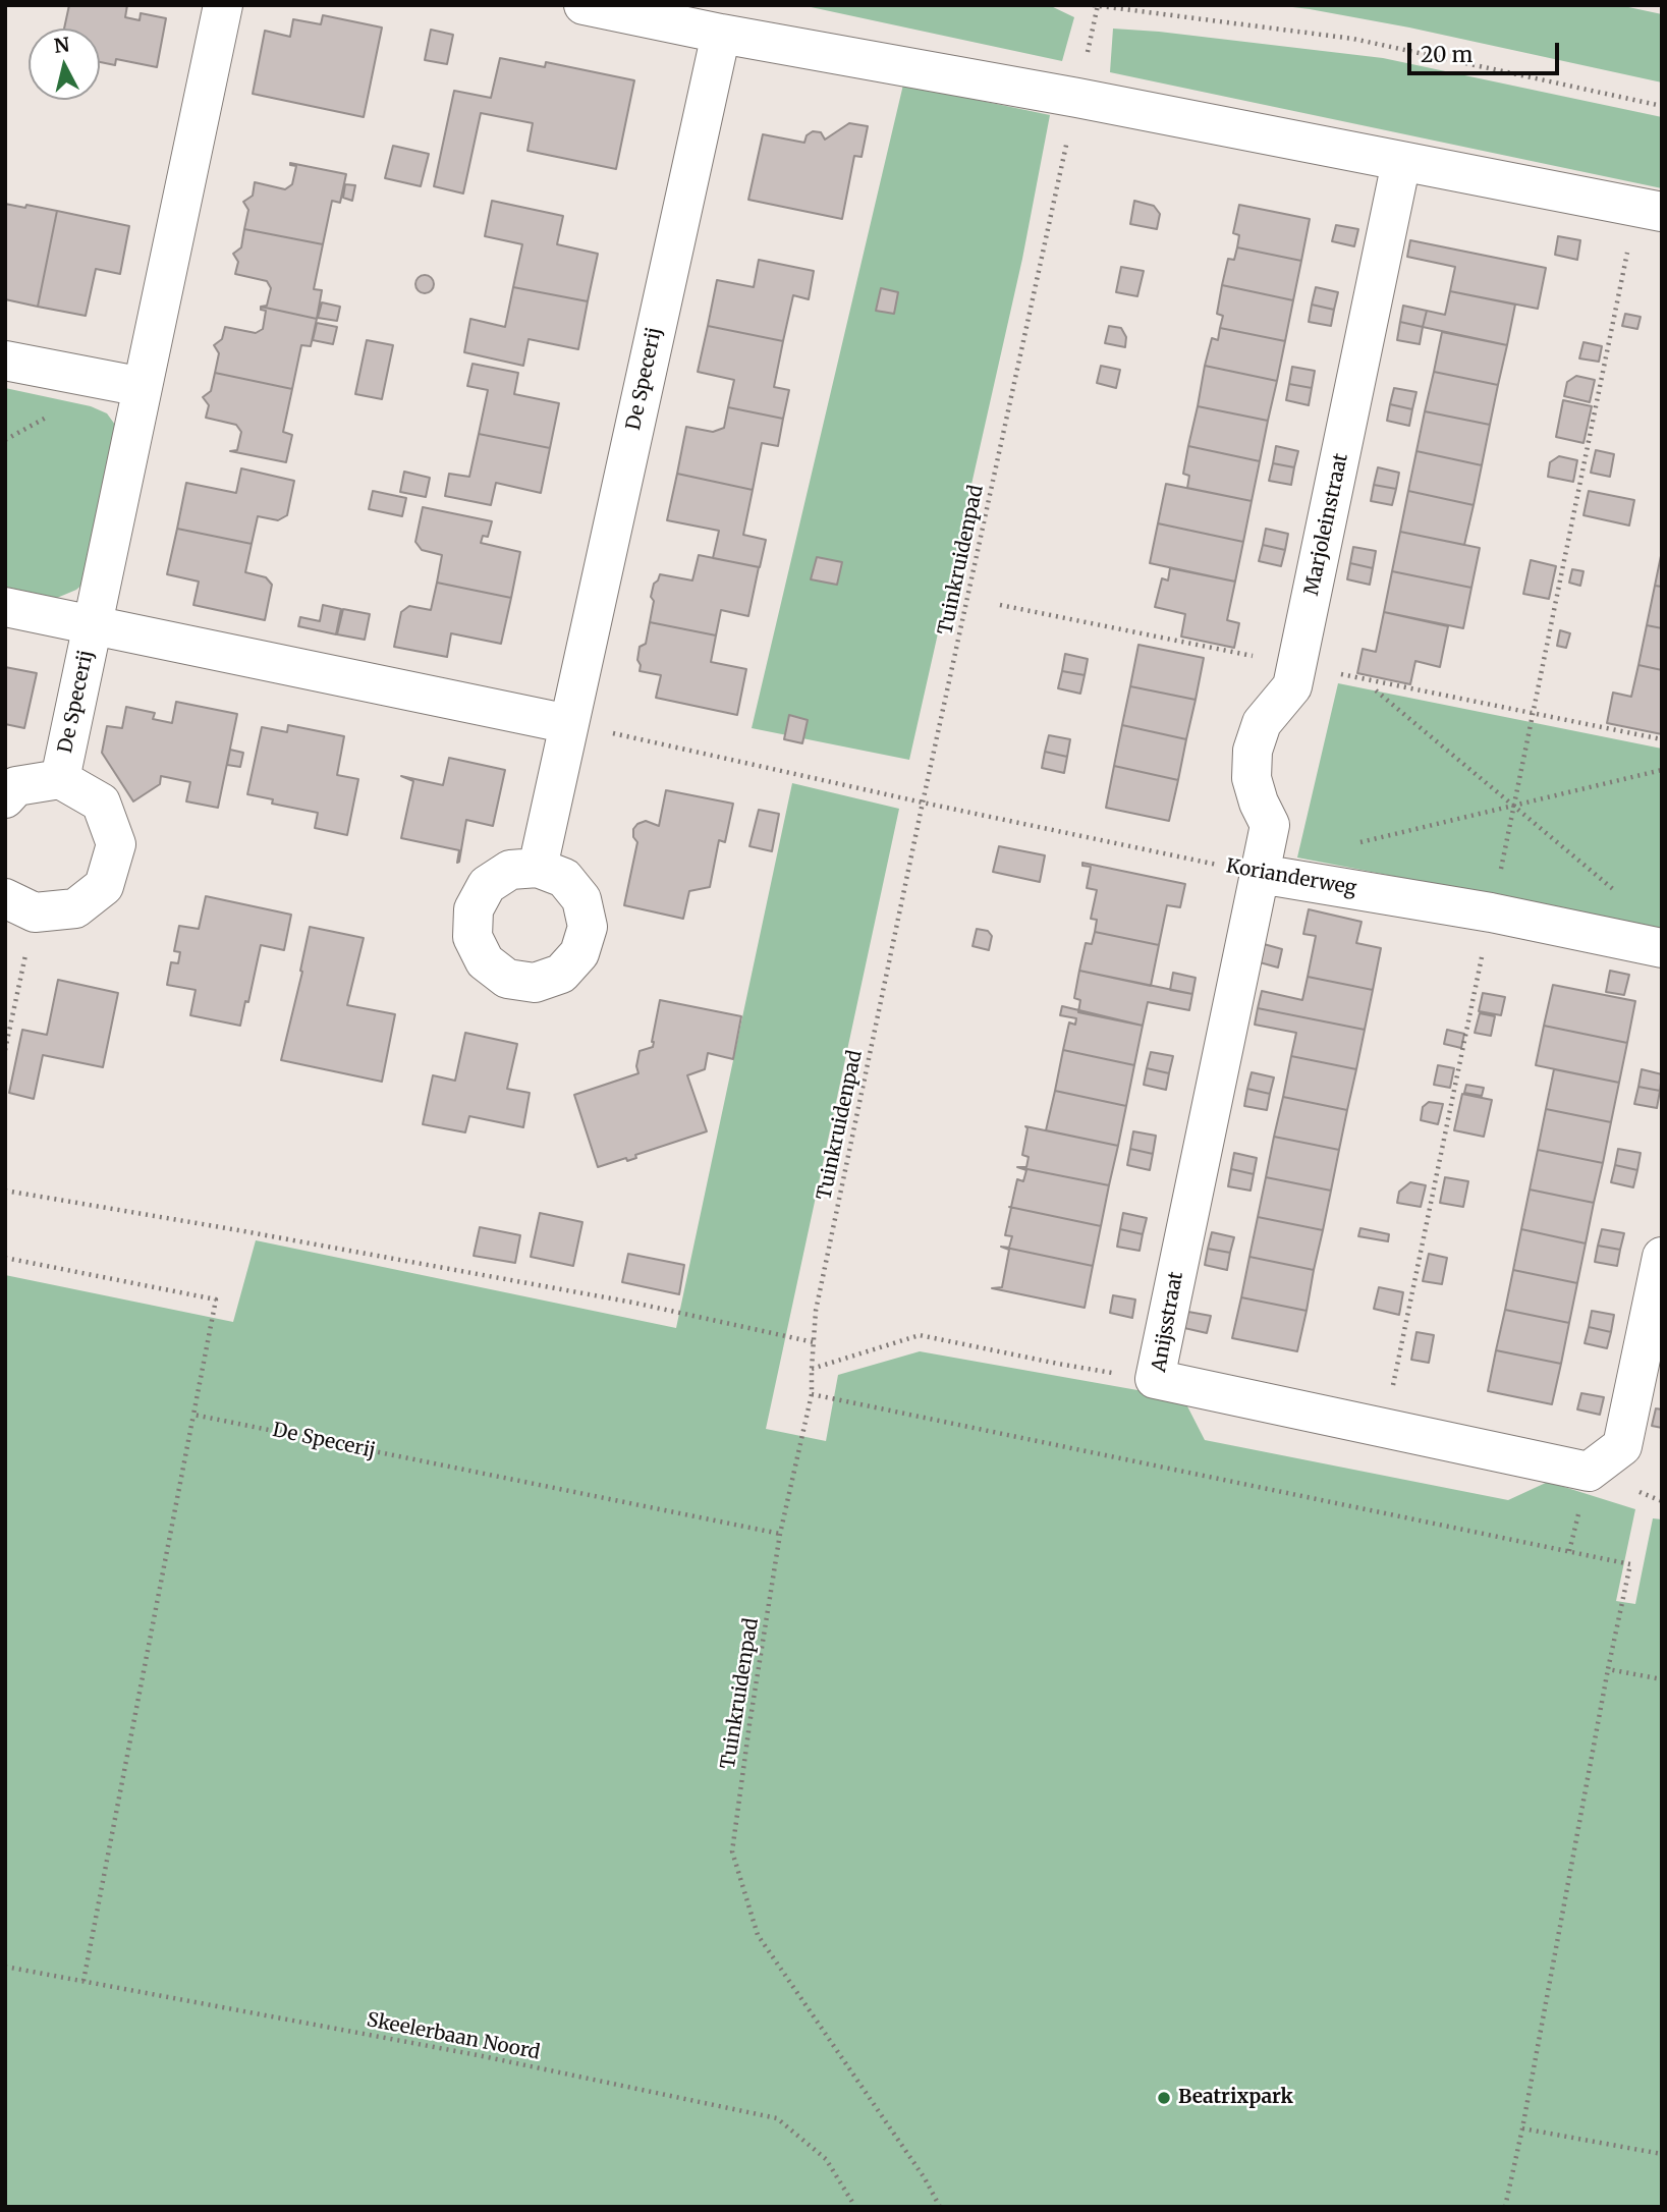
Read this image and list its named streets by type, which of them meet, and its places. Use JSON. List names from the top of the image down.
{
  "streets": {
    "street": [
      "De Specerij",
      "Marjoleinstraat",
      "Korianderweg",
      "Anijsstraat"
    ],
    "path": ["Tuinkruidenpad", "Skeelerbaan Noord"]
  },
  "crossings": [
    ["De Specerij", "Tuinkruidenpad"],
    ["Marjoleinstraat", "Korianderweg"],
    ["Marjoleinstraat", "Anijsstraat"],
    ["Tuinkruidenpad", "Korianderweg"],
    ["Korianderweg", "Anijsstraat"]
  ],
  "places": ["Beatrixpark"],
  "scale_bar": "20 m",
  "north": "top"
}
